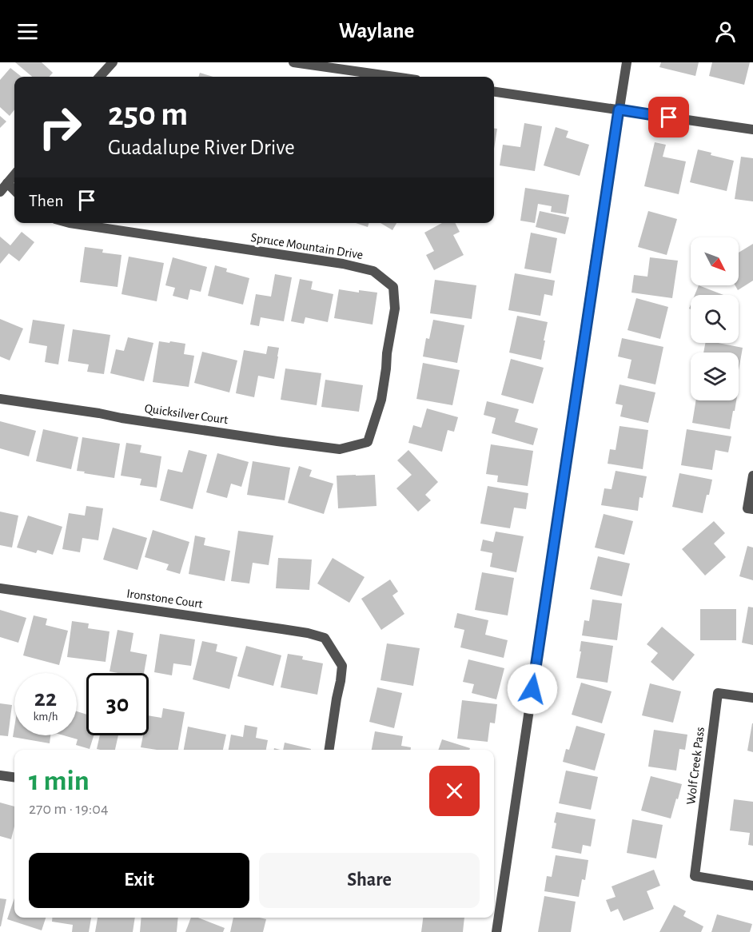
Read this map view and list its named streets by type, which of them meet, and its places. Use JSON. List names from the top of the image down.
{
  "streets": {
    "street": [
      "Spruce Mountain Drive",
      "Quicksilver Court",
      "Ironstone Court",
      "Wolf Creek Pass"
    ]
  },
  "crossings": [
    ["Spruce Mountain Drive", "Quicksilver Court"]
  ],
  "north": "bottom right",
  "page": {
    "header": "Waylane",
    "turn": ["250 m", "Guadalupe River Drive"],
    "then": "Then",
    "speed": "22 km/h",
    "limit": "30",
    "heading": ["1 min", "270 m · 19:04"],
    "buttons": ["Exit", "Share"]
  }
}
